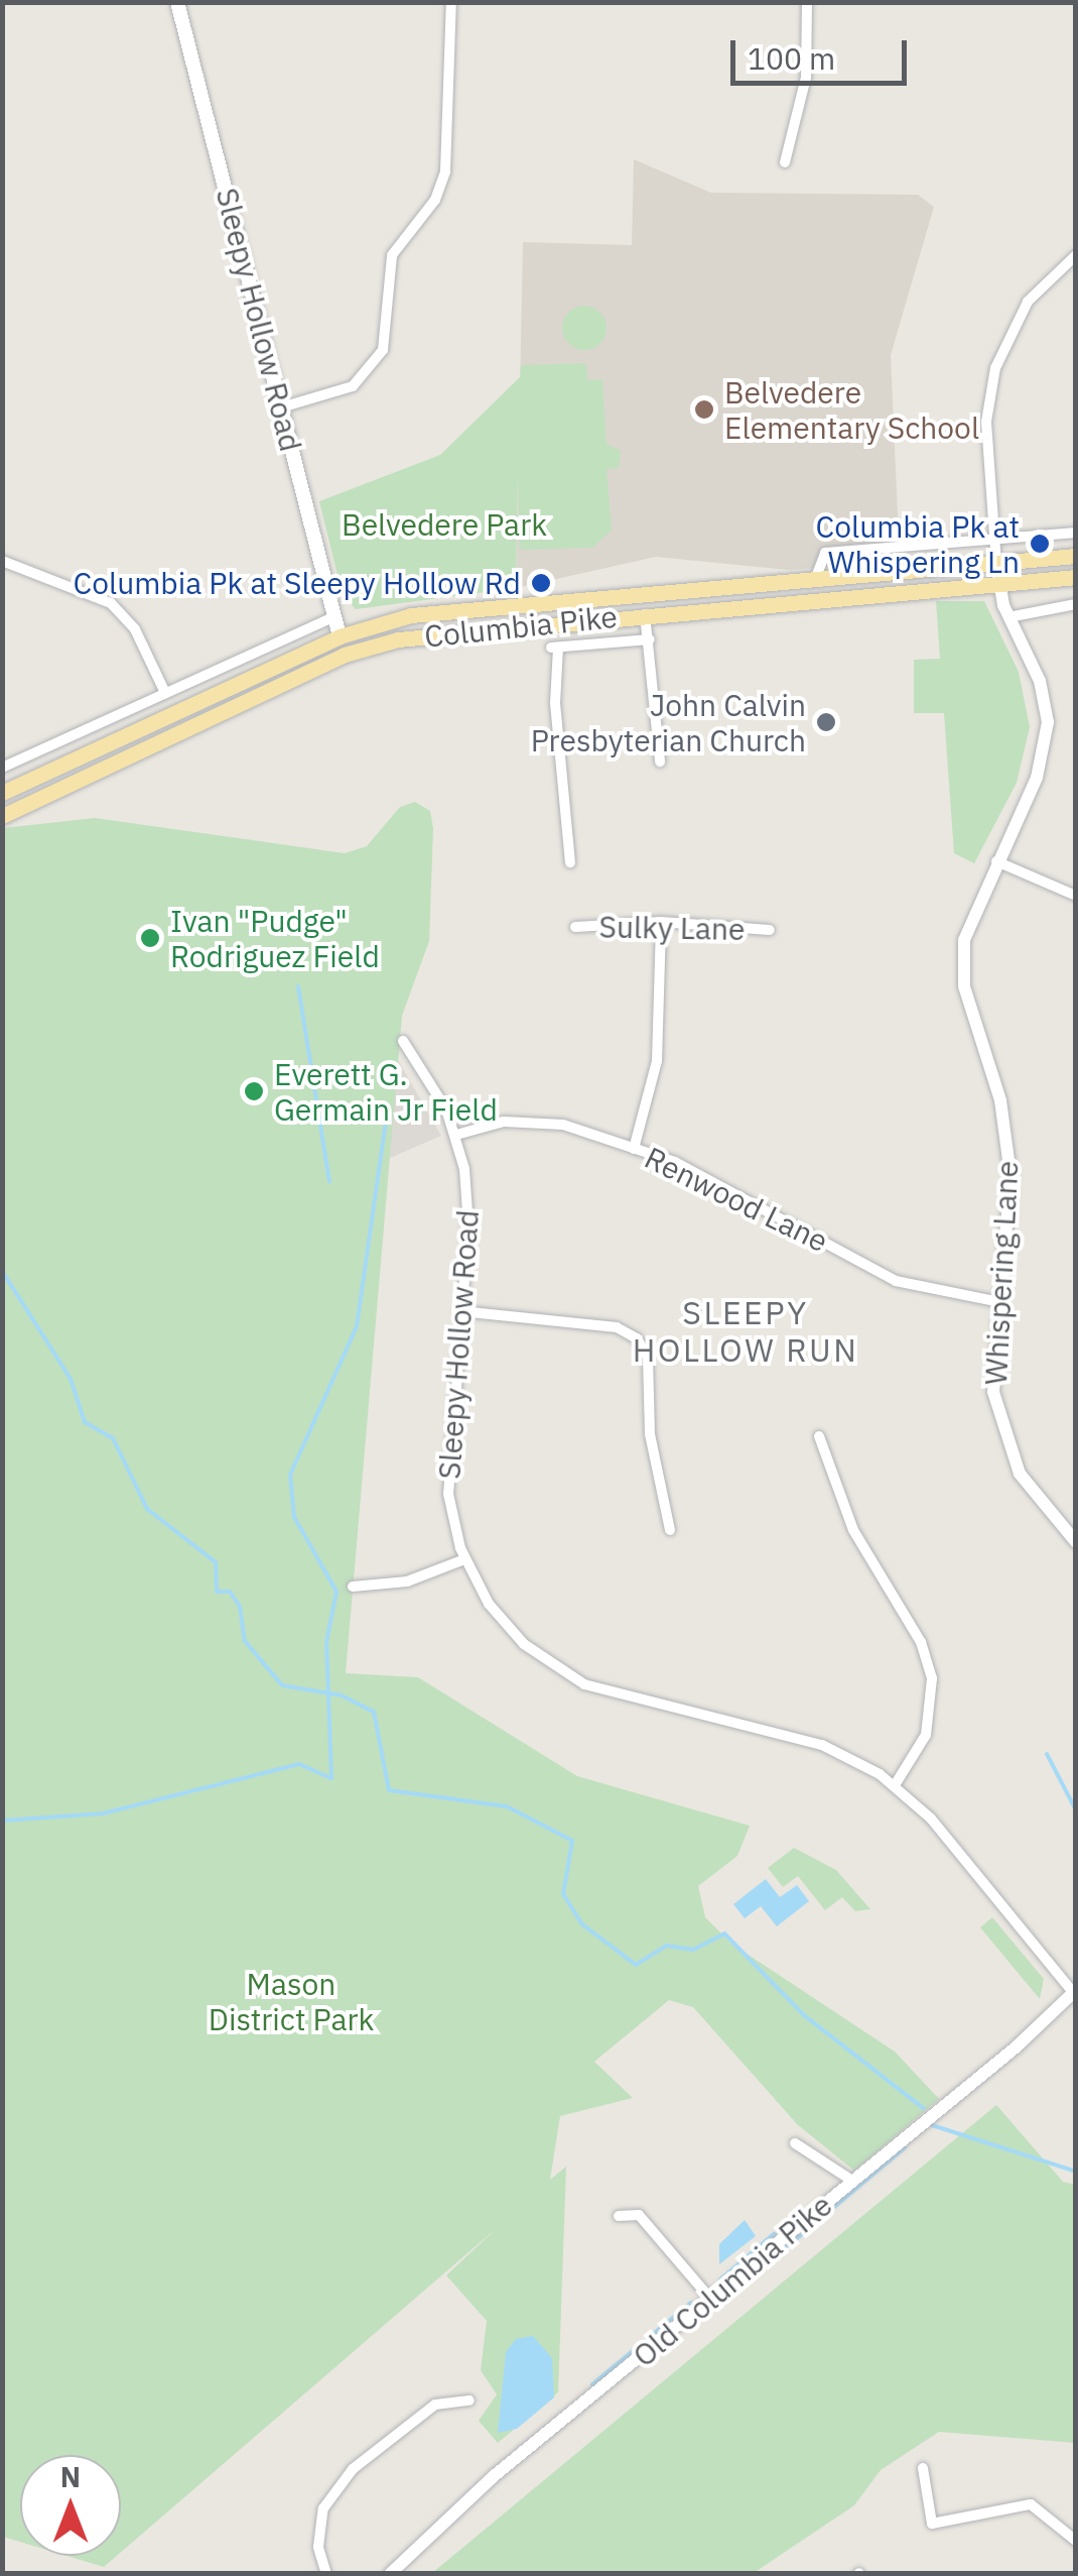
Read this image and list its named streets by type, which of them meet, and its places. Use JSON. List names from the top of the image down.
{
  "streets": {
    "main road": ["Sleepy Hollow Road", "Columbia Pike"],
    "street": [
      "Sulky Lane",
      "Renwood Lane",
      "Whispering Lane",
      "Old Columbia Pike"
    ]
  },
  "crossings": [
    ["Sleepy Hollow Road", "Columbia Pike"],
    ["Sleepy Hollow Road", "Renwood Lane"],
    ["Sleepy Hollow Road", "Old Columbia Pike"],
    ["Columbia Pike", "Whispering Lane"],
    ["Renwood Lane", "Whispering Lane"]
  ],
  "districts": ["SLEEPY HOLLOW RUN"],
  "parks": ["Belvedere Park", "Mason District Park"],
  "places": [
    "Belvedere Elementary School",
    "Columbia Pk at Whispering Ln",
    "Columbia Pk at Sleepy Hollow Rd",
    "John Calvin Presbyterian Church",
    "Ivan \"Pudge\" Rodriguez Field",
    "Everett G. Germain Jr Field"
  ],
  "scale_bar": "100 m",
  "north": "top"
}
